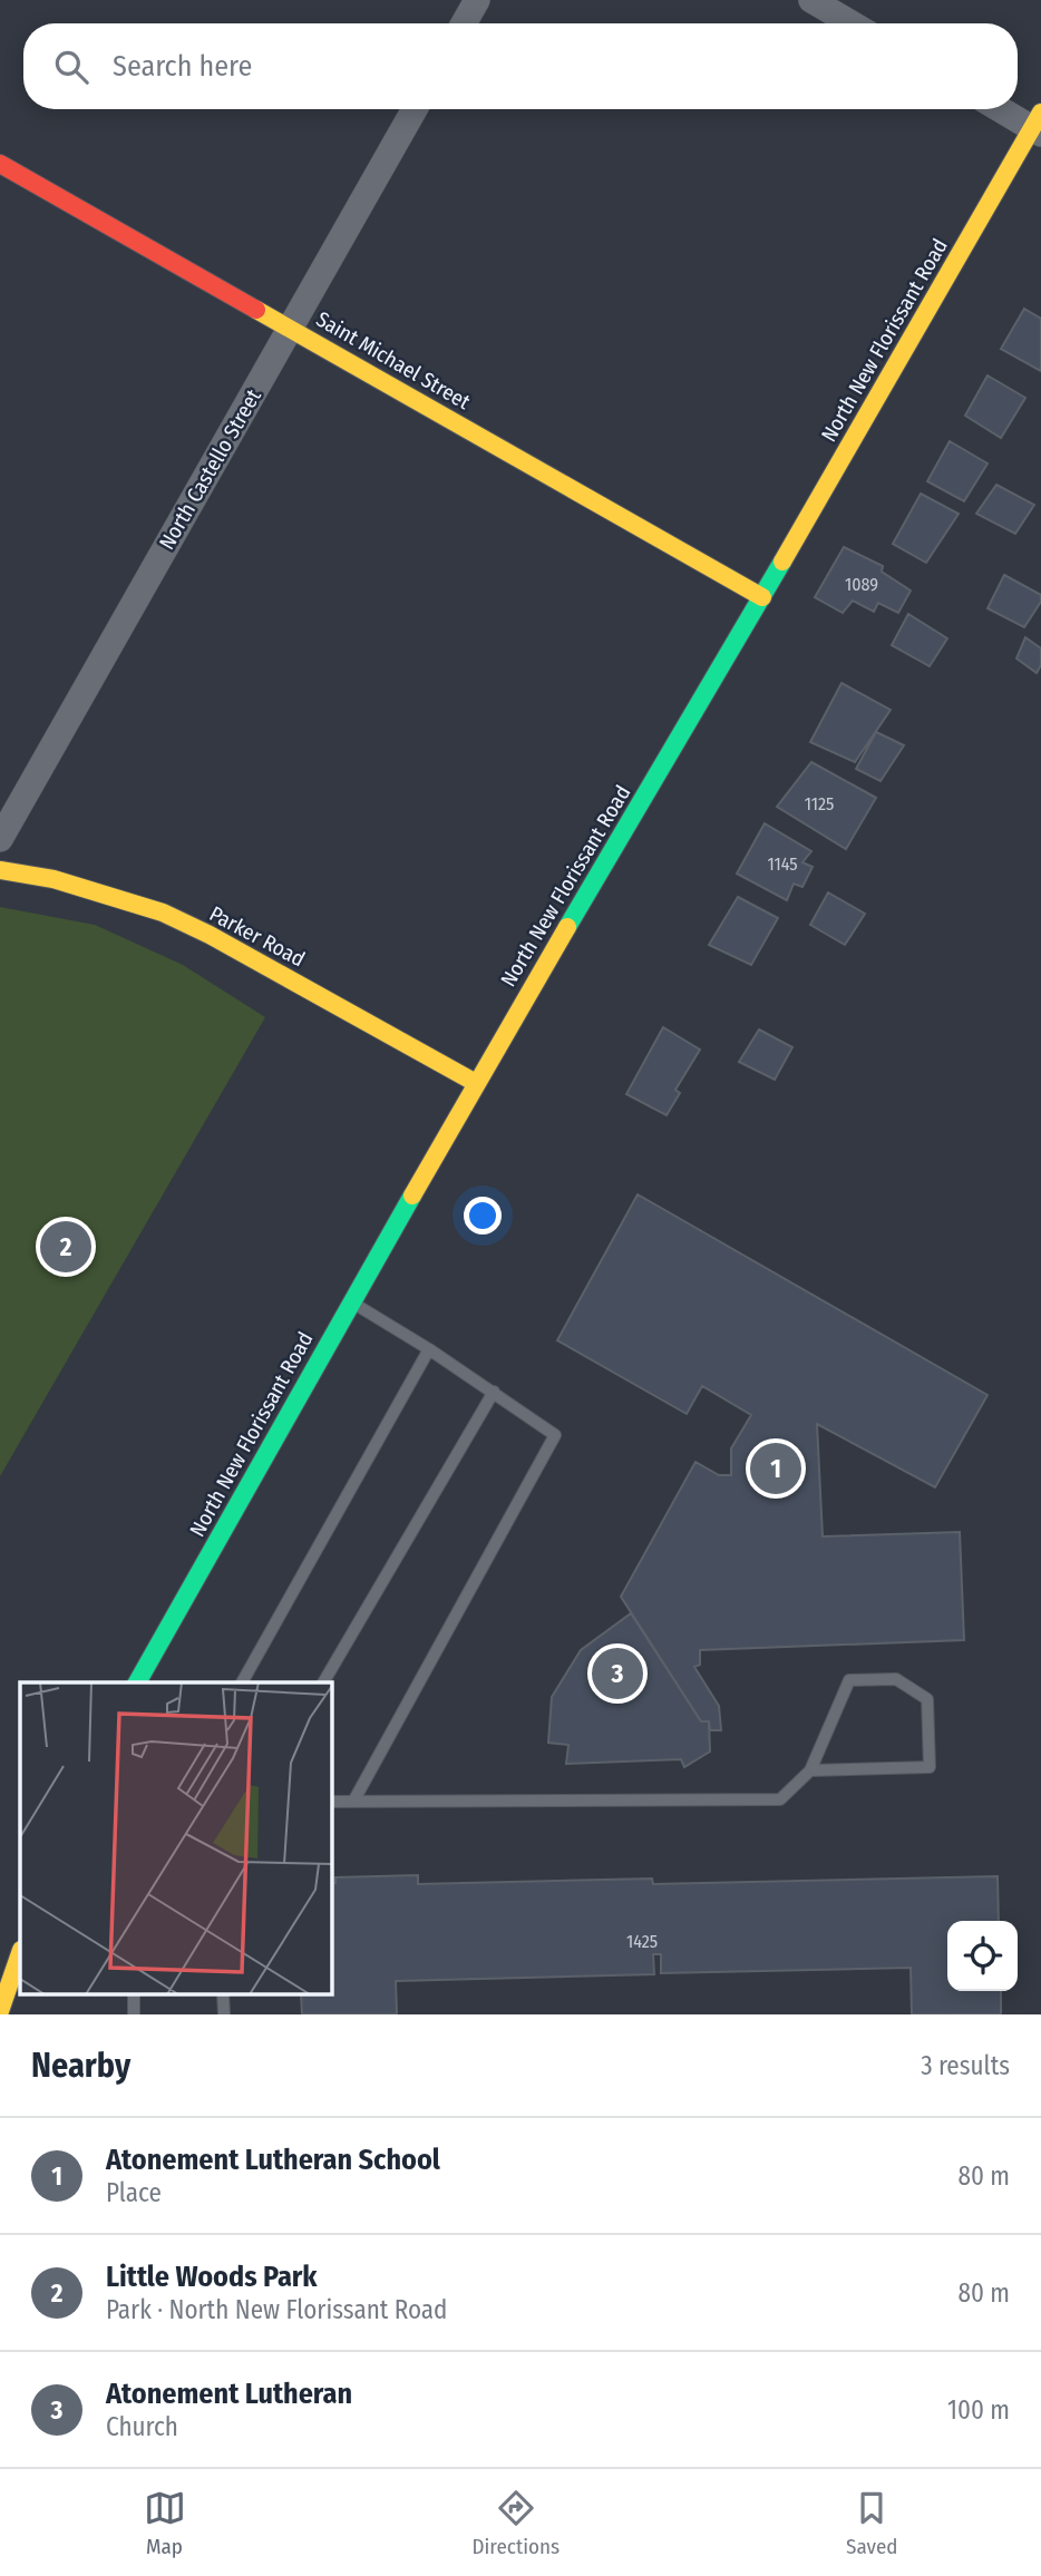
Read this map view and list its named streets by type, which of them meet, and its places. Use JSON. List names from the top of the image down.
{
  "streets": {
    "main road": ["North New Florissant Road", "Saint Michael Street", "Parker Road"],
    "street": ["North Castello Street"]
  },
  "crossings": [
    ["North New Florissant Road", "Saint Michael Street"],
    ["North New Florissant Road", "Parker Road"],
    ["Saint Michael Street", "North Castello Street"]
  ],
  "house_numbers": [
    "1089",
    "1125",
    "1145",
    "1425"
  ],
  "page": {
    "search": "Search here",
    "pins": ["2", "1", "3"],
    "heading": ["Nearby", "3 results"],
    "list": [
      {
        "mark": "1",
        "name": "Atonement Lutheran School",
        "note": "Place",
        "value": "80 m"
      },
      {
        "mark": "2",
        "name": "Little Woods Park",
        "note": "Park · North New Florissant Road",
        "value": "80 m"
      },
      {
        "mark": "3",
        "name": "Atonement Lutheran",
        "note": "Church",
        "value": "100 m"
      }
    ],
    "nav": ["Map", "Directions", "Saved"]
  }
}
